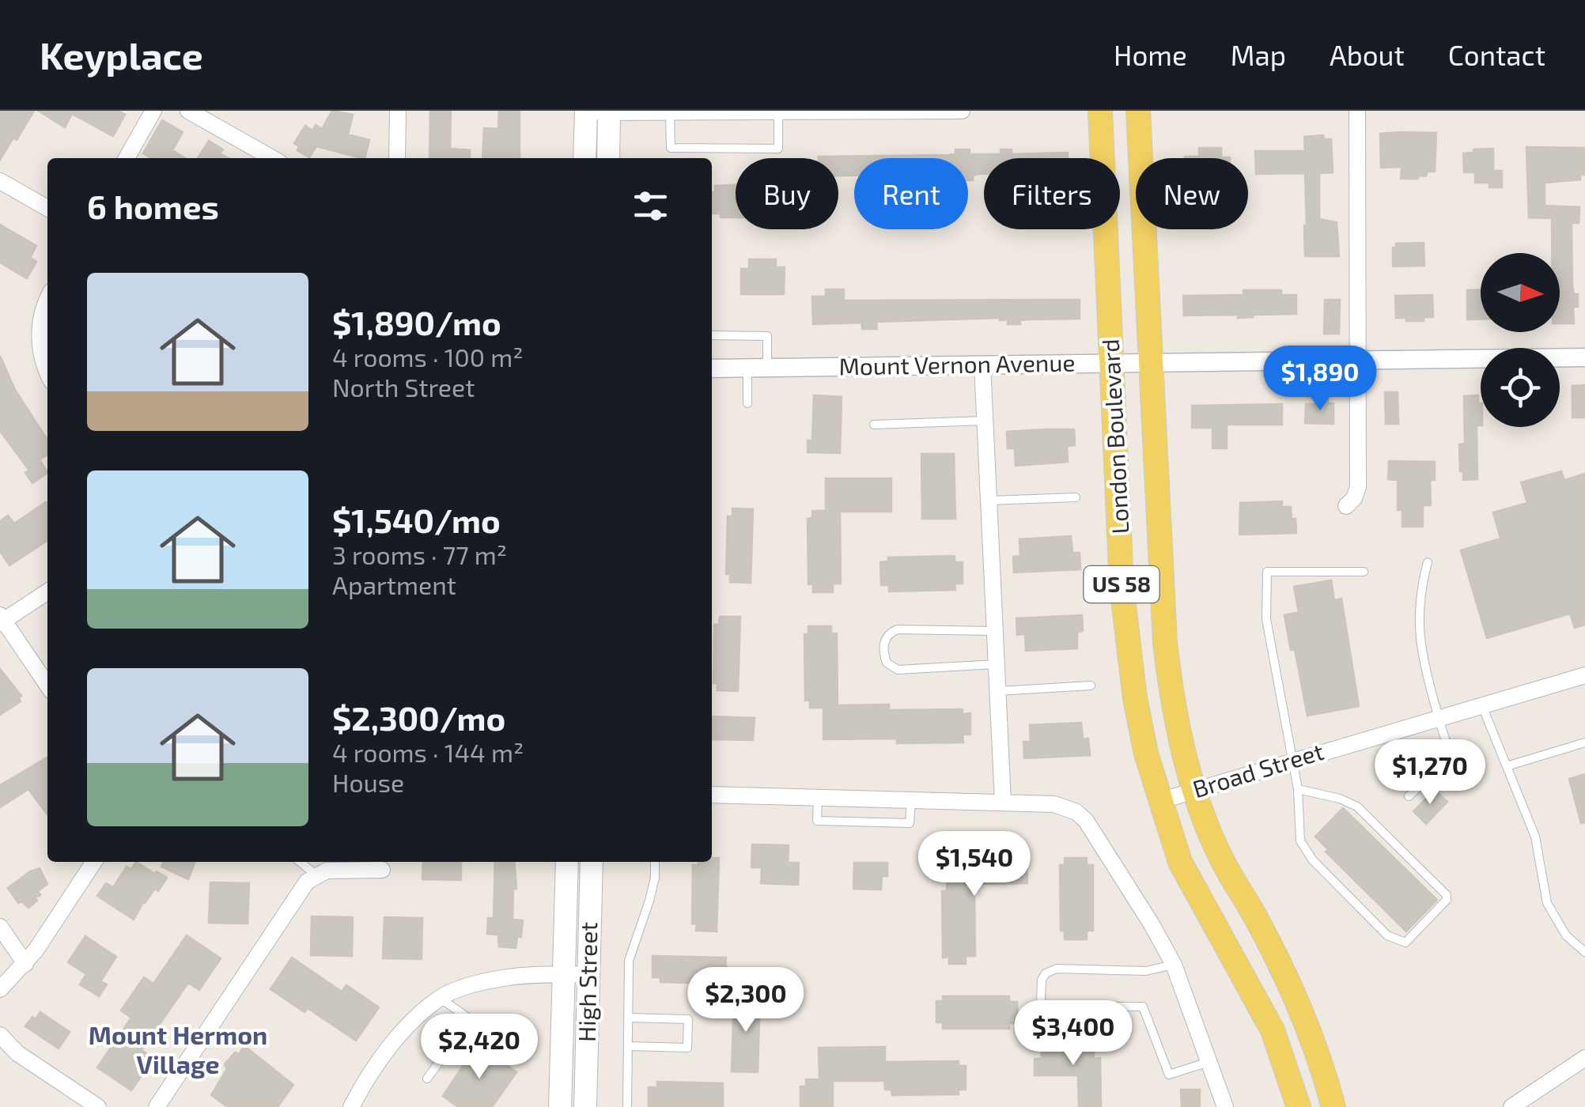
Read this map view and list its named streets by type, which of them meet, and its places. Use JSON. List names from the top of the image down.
{
  "streets": {
    "main road": ["London Boulevard", "US 58", "High Street"],
    "street": ["Mount Vernon Avenue", "Broad Street"]
  },
  "crossings": [
    ["Mount Vernon Avenue", "London Boulevard"],
    ["London Boulevard", "Broad Street"]
  ],
  "districts": ["Mount Hermon Village"],
  "north": "right",
  "page": {
    "header": "Keyplace",
    "nav": [
      "Home",
      "Map",
      "About",
      "Contact"
    ],
    "chip": [
      "Buy",
      "Rent",
      "Filters",
      "New"
    ],
    "heading": "6 homes",
    "list": [
      {
        "name": "$1,890/mo",
        "note": "4 rooms · 100 m² · North Street"
      },
      {
        "name": "$1,540/mo",
        "note": "3 rooms · 77 m² · Apartment"
      },
      {
        "name": "$2,300/mo",
        "note": "4 rooms · 144 m² · House"
      }
    ],
    "price": [
      "$1,890",
      "$1,270",
      "$1,540",
      "$2,300",
      "$3,400",
      "$2,420"
    ]
  }
}
